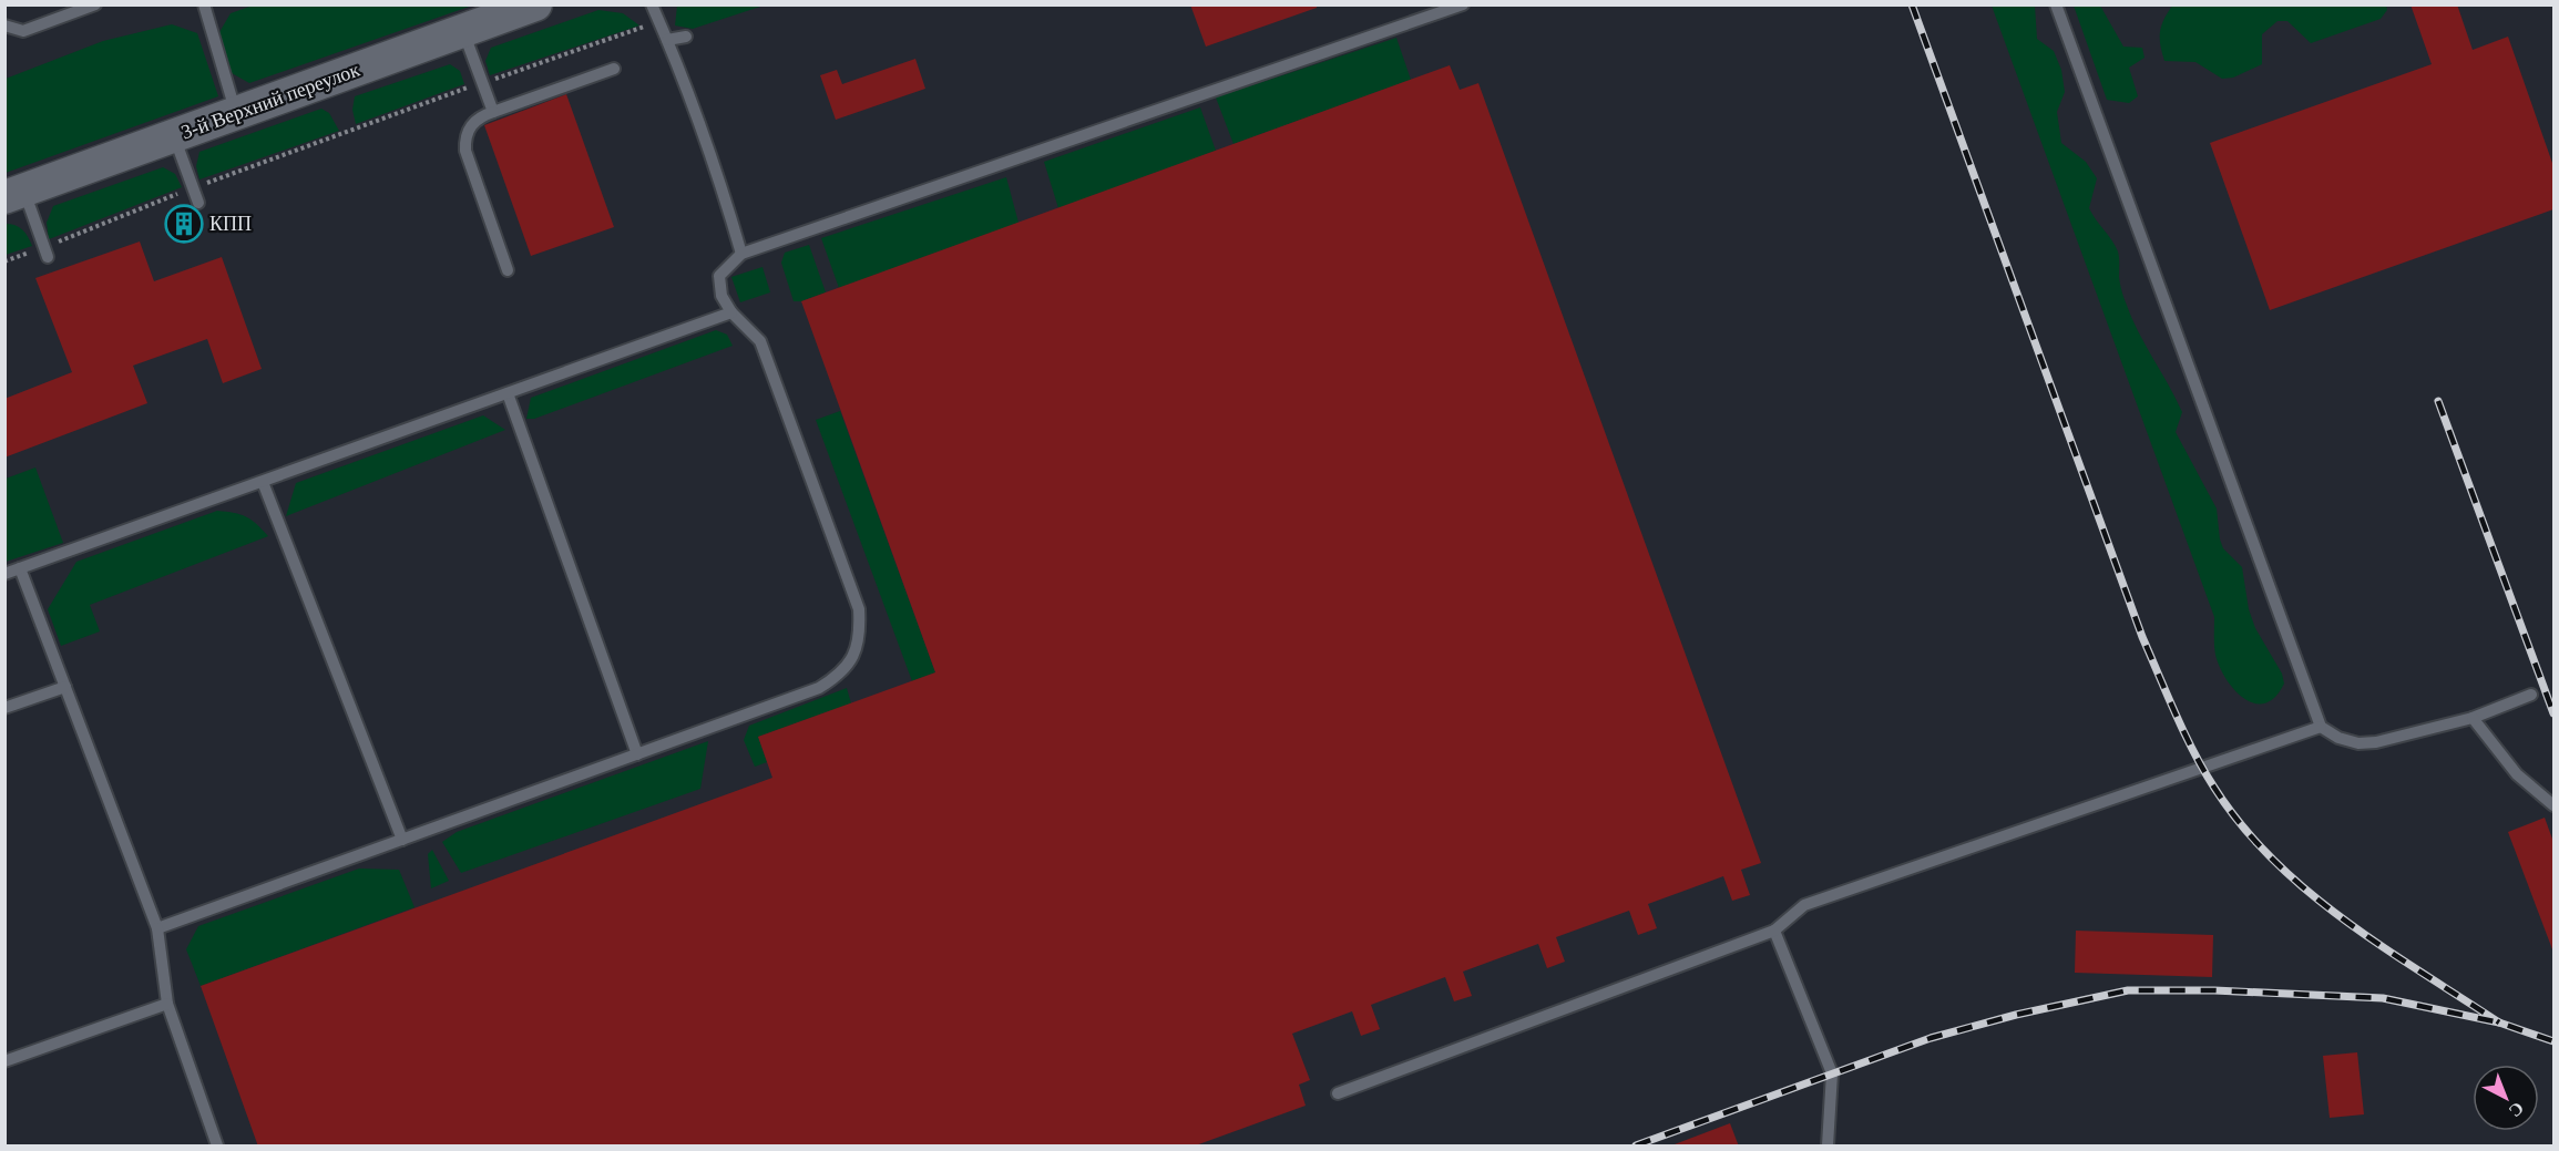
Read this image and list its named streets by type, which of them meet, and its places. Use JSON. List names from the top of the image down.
{
  "streets": {
    "street": ["3-й Верхний переулок"]
  },
  "places": {
    "building": ["КПП"]
  },
  "north": "bottom right"
}
